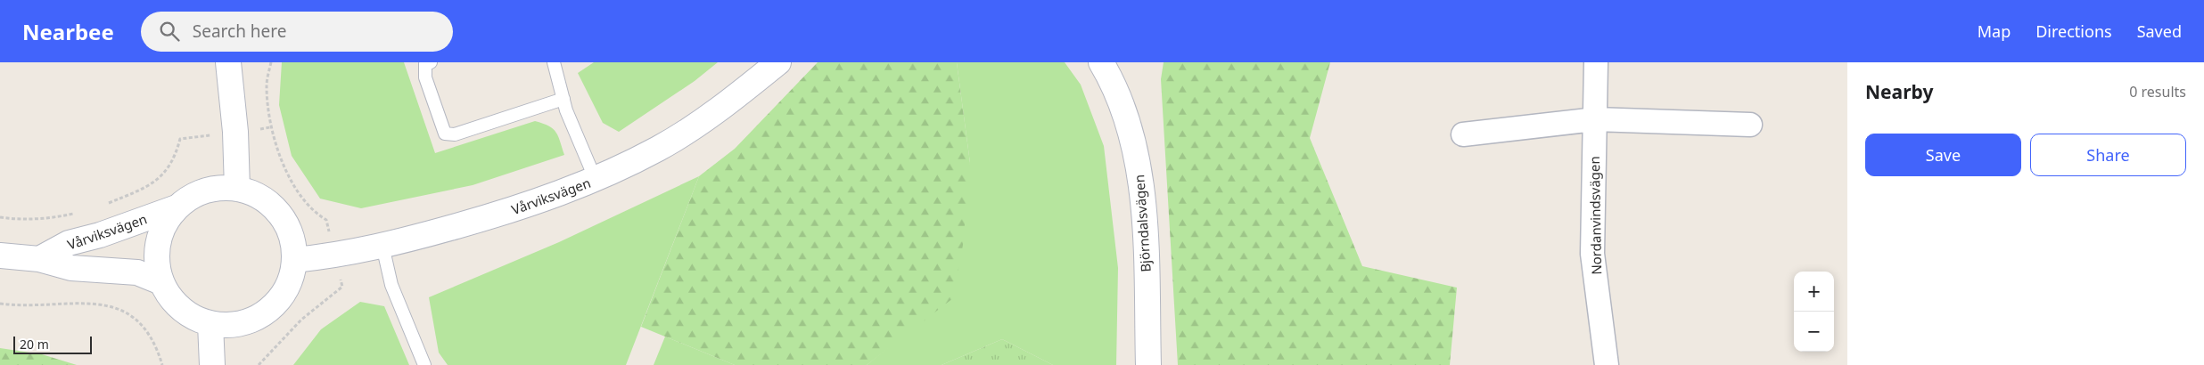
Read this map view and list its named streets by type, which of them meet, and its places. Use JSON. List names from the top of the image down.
{
  "streets": {
    "street": ["Vårviksvägen", "Nordanvindsvägen", "Björndalsvägen"]
  },
  "scale_bar": "20 m",
  "page": {
    "header": "Nearbee",
    "search": "Search here",
    "nav": ["Map", "Directions", "Saved"],
    "heading": ["Nearby", "0 results"],
    "buttons": ["Save", "Share"],
    "map_buttons": ["+", "−"],
    "scale": "20 m"
  }
}
